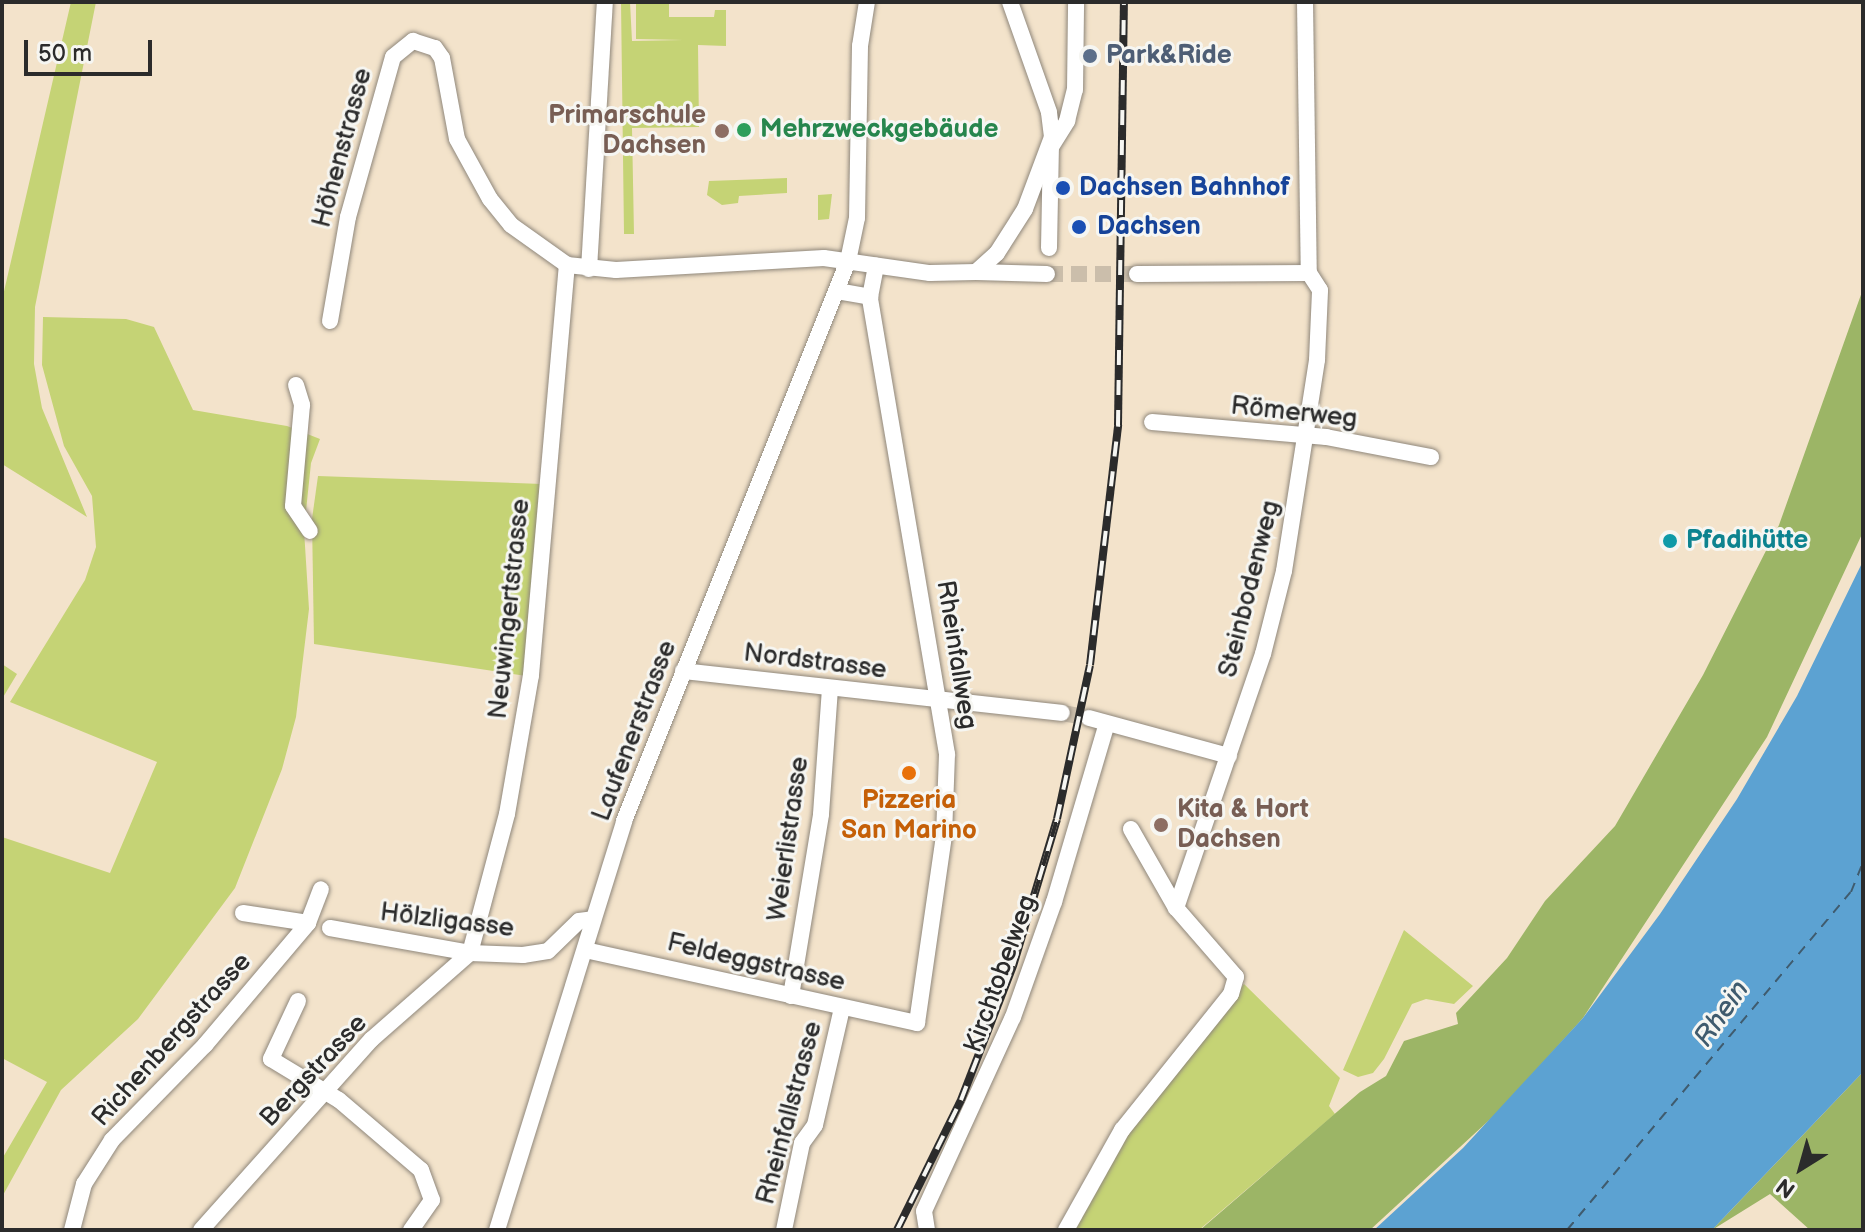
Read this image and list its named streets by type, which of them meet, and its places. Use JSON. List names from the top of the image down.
{
  "streets": {
    "street": [
      "Höhenstrasse",
      "Römerweg",
      "Steinbodenweg",
      "Neuwingertstrasse",
      "Rheinfallweg",
      "Nordstrasse",
      "Laufenerstrasse",
      "Weierlistrasse",
      "Hölzligasse",
      "Feldeggstrasse",
      "Kirchtobelweg",
      "Richenbergstrasse",
      "Bergstrasse",
      "Rheinfallstrasse"
    ]
  },
  "crossings": [
    ["Höhenstrasse", "Neuwingertstrasse"],
    ["Höhenstrasse", "Rheinfallweg"],
    ["Höhenstrasse", "Laufenerstrasse"],
    ["Römerweg", "Steinbodenweg"],
    ["Neuwingertstrasse", "Hölzligasse"],
    ["Neuwingertstrasse", "Bergstrasse"],
    ["Rheinfallweg", "Nordstrasse"],
    ["Rheinfallweg", "Feldeggstrasse"],
    ["Nordstrasse", "Laufenerstrasse"],
    ["Nordstrasse", "Weierlistrasse"],
    ["Laufenerstrasse", "Hölzligasse"],
    ["Laufenerstrasse", "Feldeggstrasse"],
    ["Weierlistrasse", "Feldeggstrasse"],
    ["Hölzligasse", "Bergstrasse"],
    ["Feldeggstrasse", "Rheinfallstrasse"]
  ],
  "water": ["Rhein"],
  "places": [
    "Park&Ride",
    "Mehrzweckgebäude",
    "Primarschule Dachsen",
    "Dachsen Bahnhof",
    "Dachsen",
    "Pfadihütte",
    "Pizzeria San Marino",
    "Kita & Hort Dachsen"
  ],
  "scale_bar": "50 m",
  "north": "bottom left"
}
